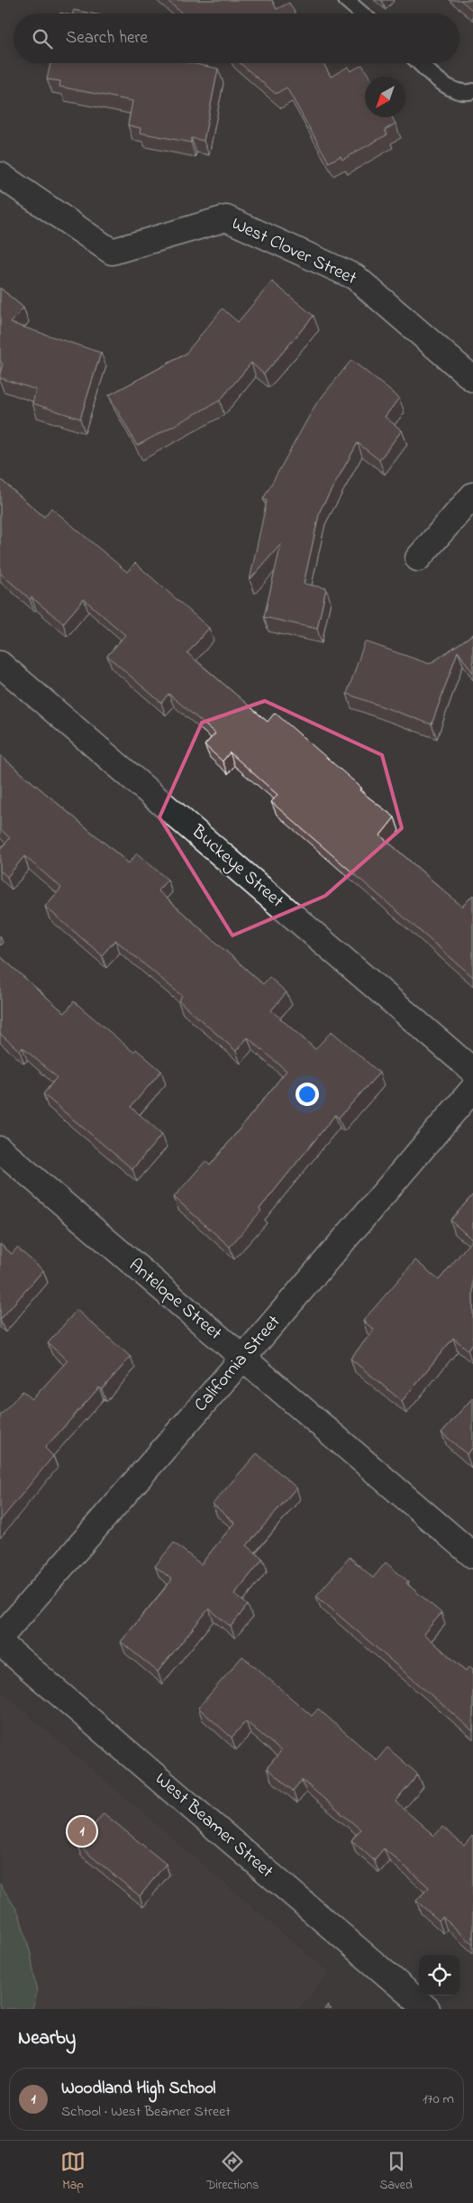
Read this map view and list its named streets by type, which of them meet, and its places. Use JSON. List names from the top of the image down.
{
  "streets": {
    "street": [
      "West Clover Street",
      "Buckeye Street",
      "Antelope Street",
      "California Street",
      "West Beamer Street"
    ]
  },
  "crossings": [
    ["Antelope Street", "California Street"]
  ],
  "north": "bottom left",
  "page": {
    "search": "Search here",
    "pins": "1",
    "heading": "Nearby",
    "list": [
      {
        "mark": "1",
        "name": "Woodland High School",
        "note": "School · West Beamer Street",
        "value": "170 m"
      }
    ],
    "nav": ["Map", "Directions", "Saved"]
  }
}
